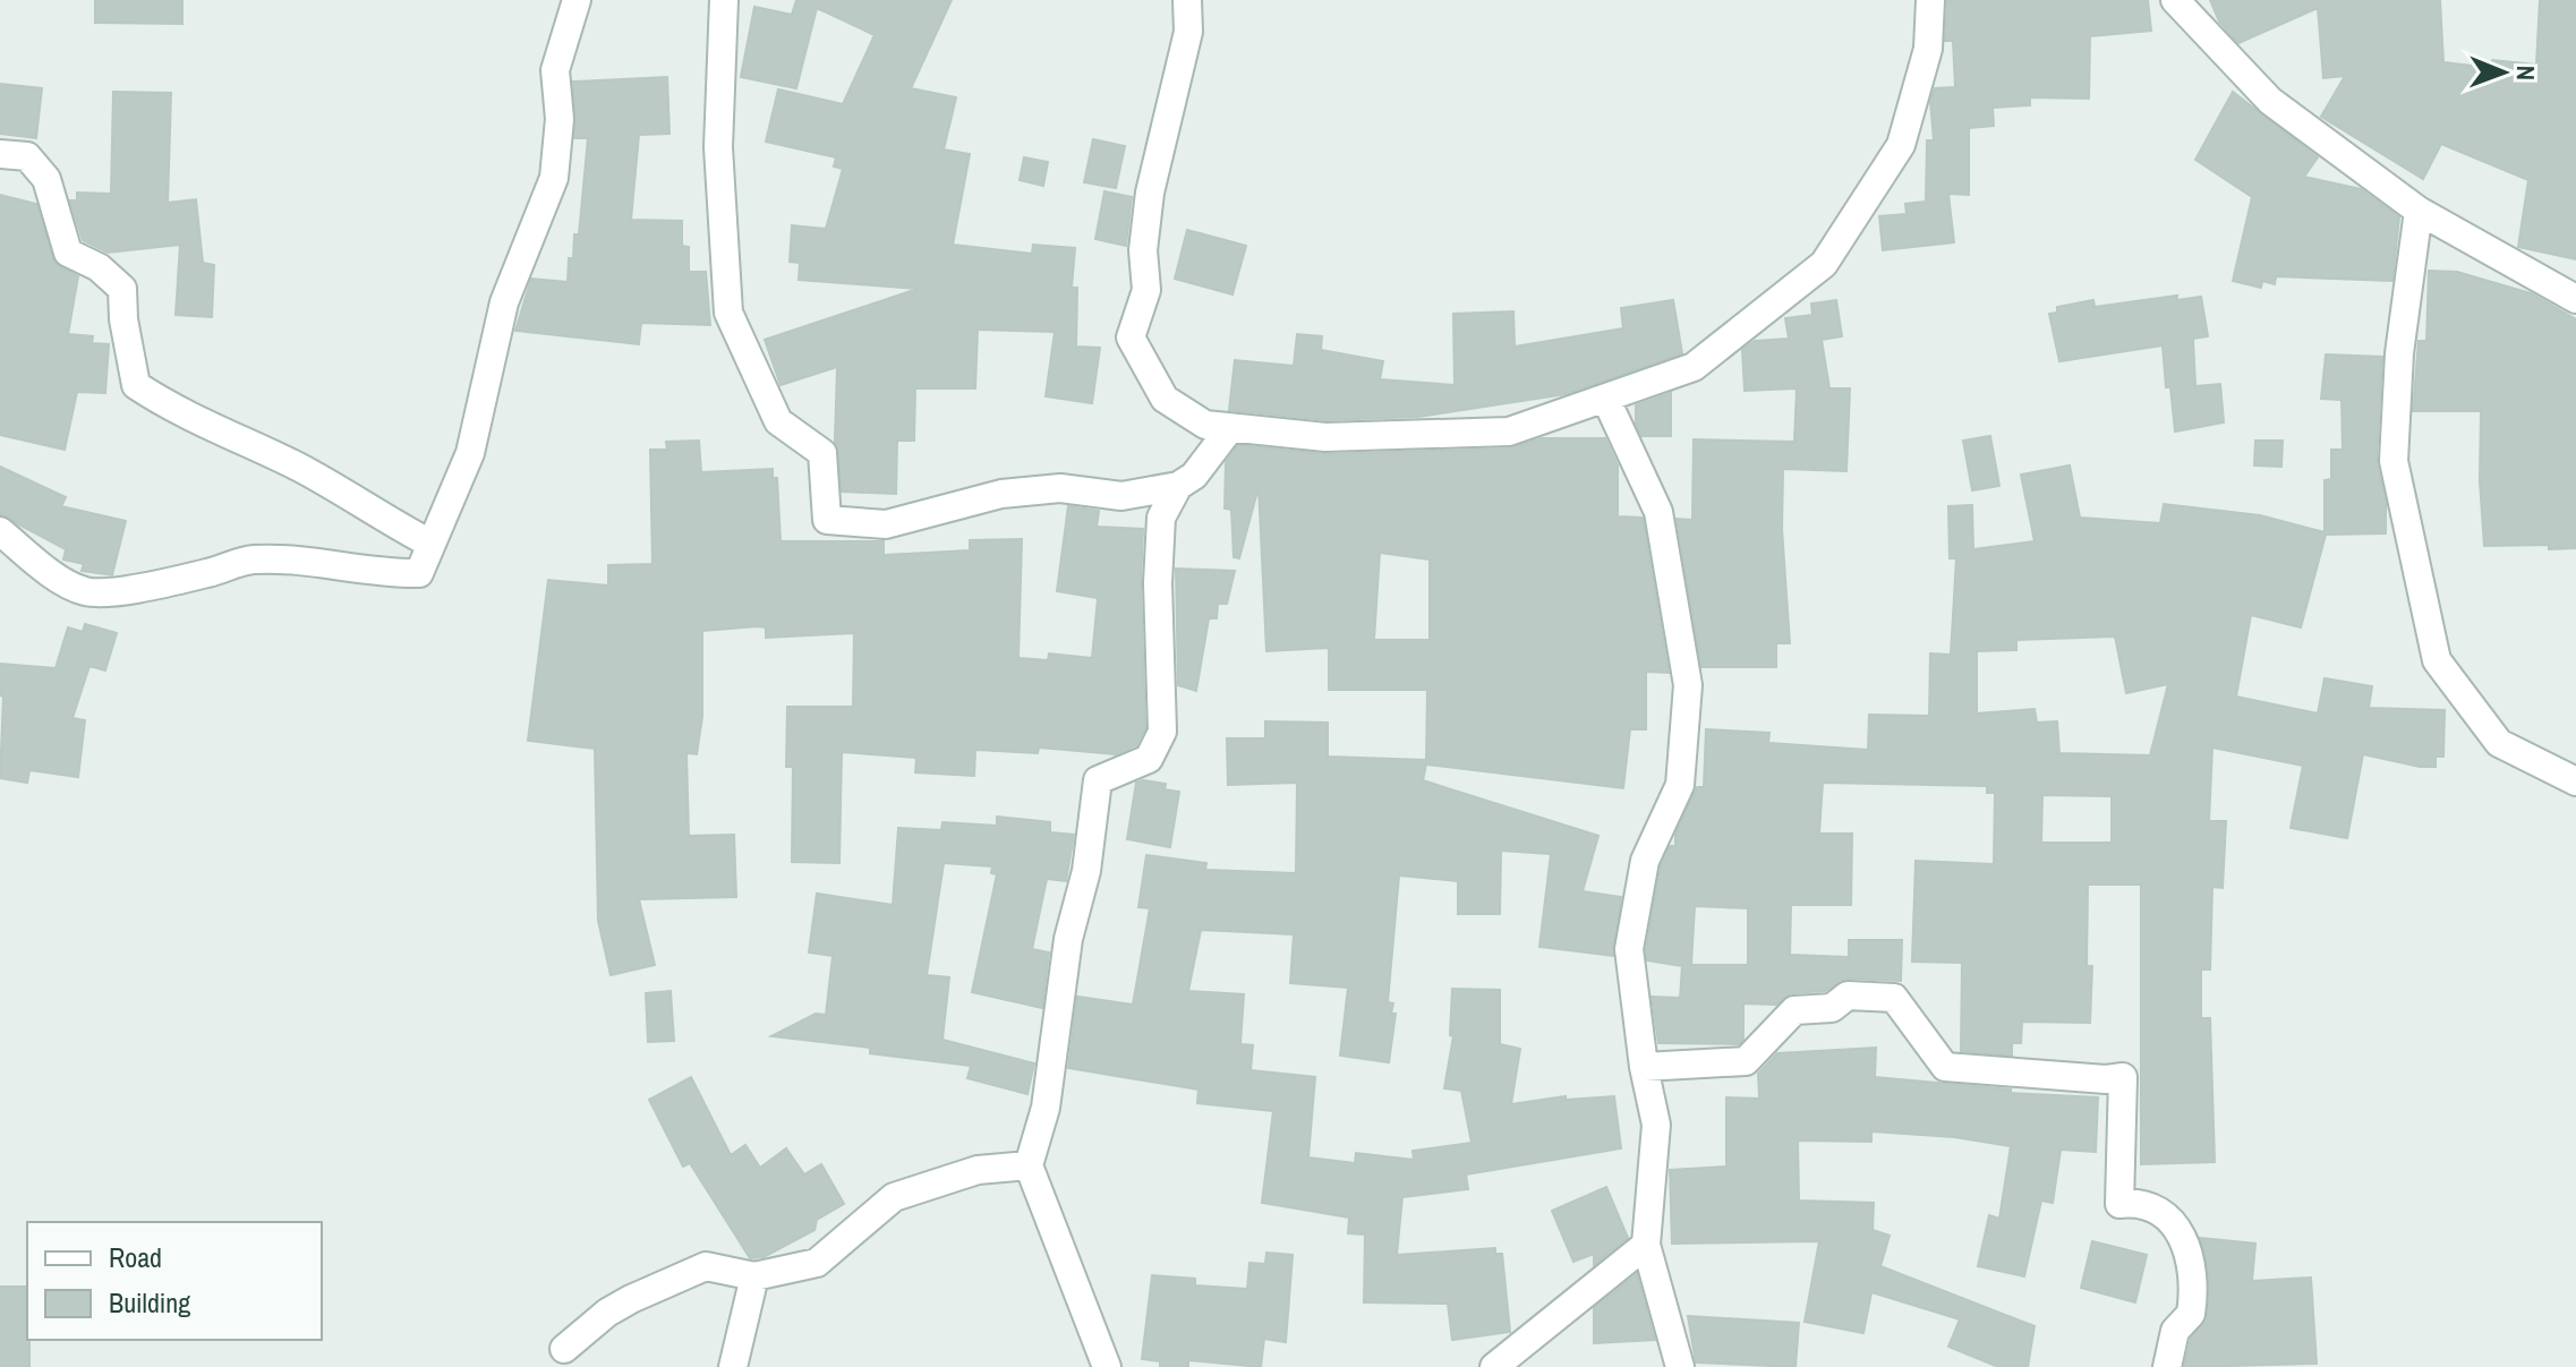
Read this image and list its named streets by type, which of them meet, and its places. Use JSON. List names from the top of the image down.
{
  "legend": ["Road", "Building"],
  "north": "right"
}
